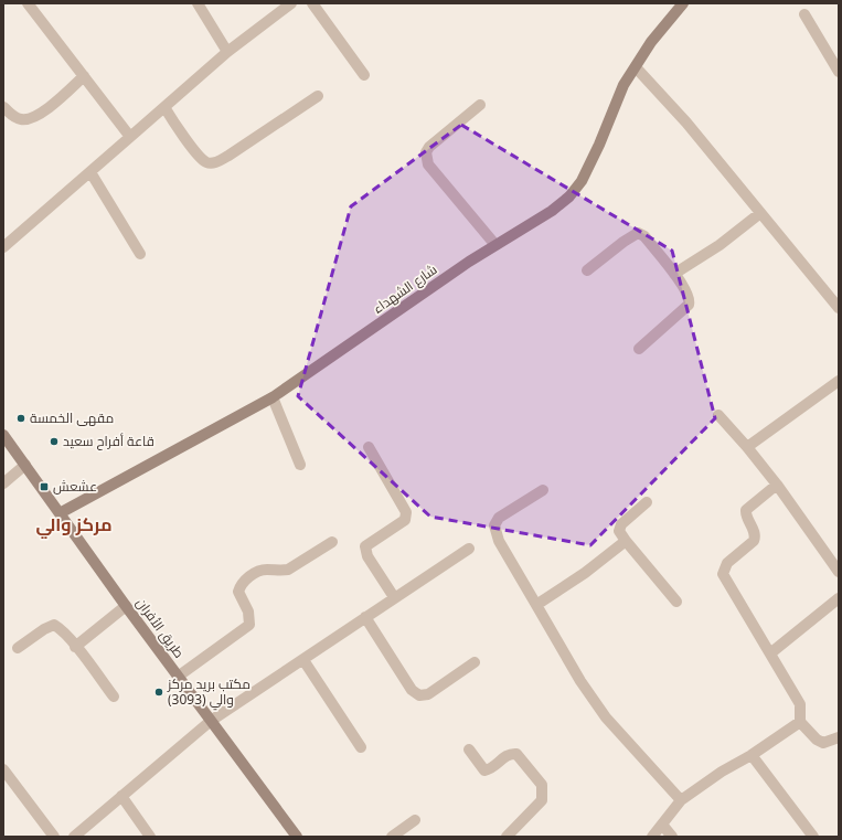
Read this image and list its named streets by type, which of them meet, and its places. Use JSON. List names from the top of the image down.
{
  "streets": {
    "street": ["شارع الشهداء", "طريق الأفران"]
  },
  "crossings": [
    ["شارع الشهداء", "طريق الأفران"]
  ],
  "districts": ["مركز والي"],
  "places": {
    "other": ["مقهى الخمسة", "قاعة أفراح سعيد", "مكتب بريد مركز والي (3093)"],
    "transit": ["عشعش"]
  }
}
